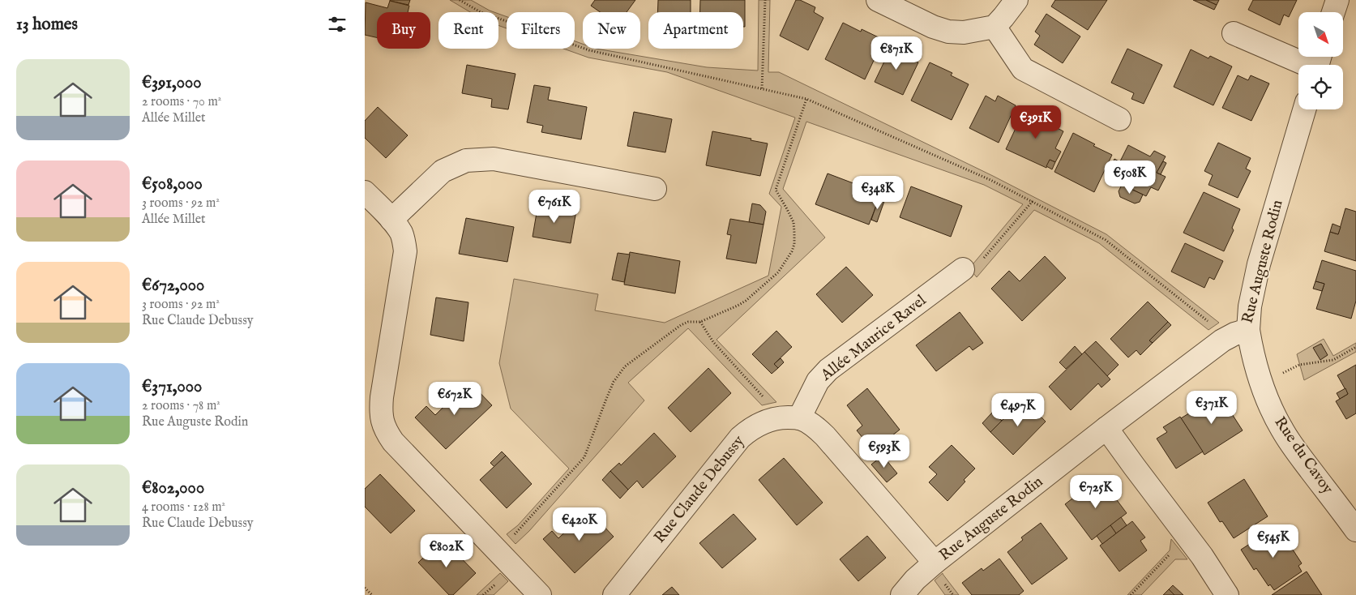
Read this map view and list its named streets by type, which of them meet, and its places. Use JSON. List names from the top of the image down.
{
  "streets": {
    "street": [
      "Rue Auguste Rodin",
      "Allée Maurice Ravel",
      "Rue du Cavoy",
      "Rue Claude Debussy"
    ]
  },
  "crossings": [
    ["Rue Auguste Rodin", "Rue du Cavoy"],
    ["Allée Maurice Ravel", "Rue Claude Debussy"]
  ],
  "north": "bottom right",
  "page": {
    "heading": "13 homes",
    "chip": [
      "Buy",
      "Rent",
      "Filters",
      "New",
      "Apartment"
    ],
    "price": [
      "€871K",
      "€391K",
      "€508K",
      "€348K",
      "€761K",
      "€672K",
      "€371K",
      "€497K",
      "€593K",
      "€725K",
      "€420K",
      "€545K",
      "€802K"
    ],
    "list": [
      {
        "name": "€391,000",
        "note": "2 rooms · 70 m² · Allée Millet"
      },
      {
        "name": "€508,000",
        "note": "3 rooms · 92 m² · Allée Millet"
      },
      {
        "name": "€672,000",
        "note": "3 rooms · 92 m² · Rue Claude Debussy"
      },
      {
        "name": "€371,000",
        "note": "2 rooms · 78 m² · Rue Auguste Rodin"
      },
      {
        "name": "€802,000",
        "note": "4 rooms · 128 m² · Rue Claude Debussy"
      }
    ]
  }
}
